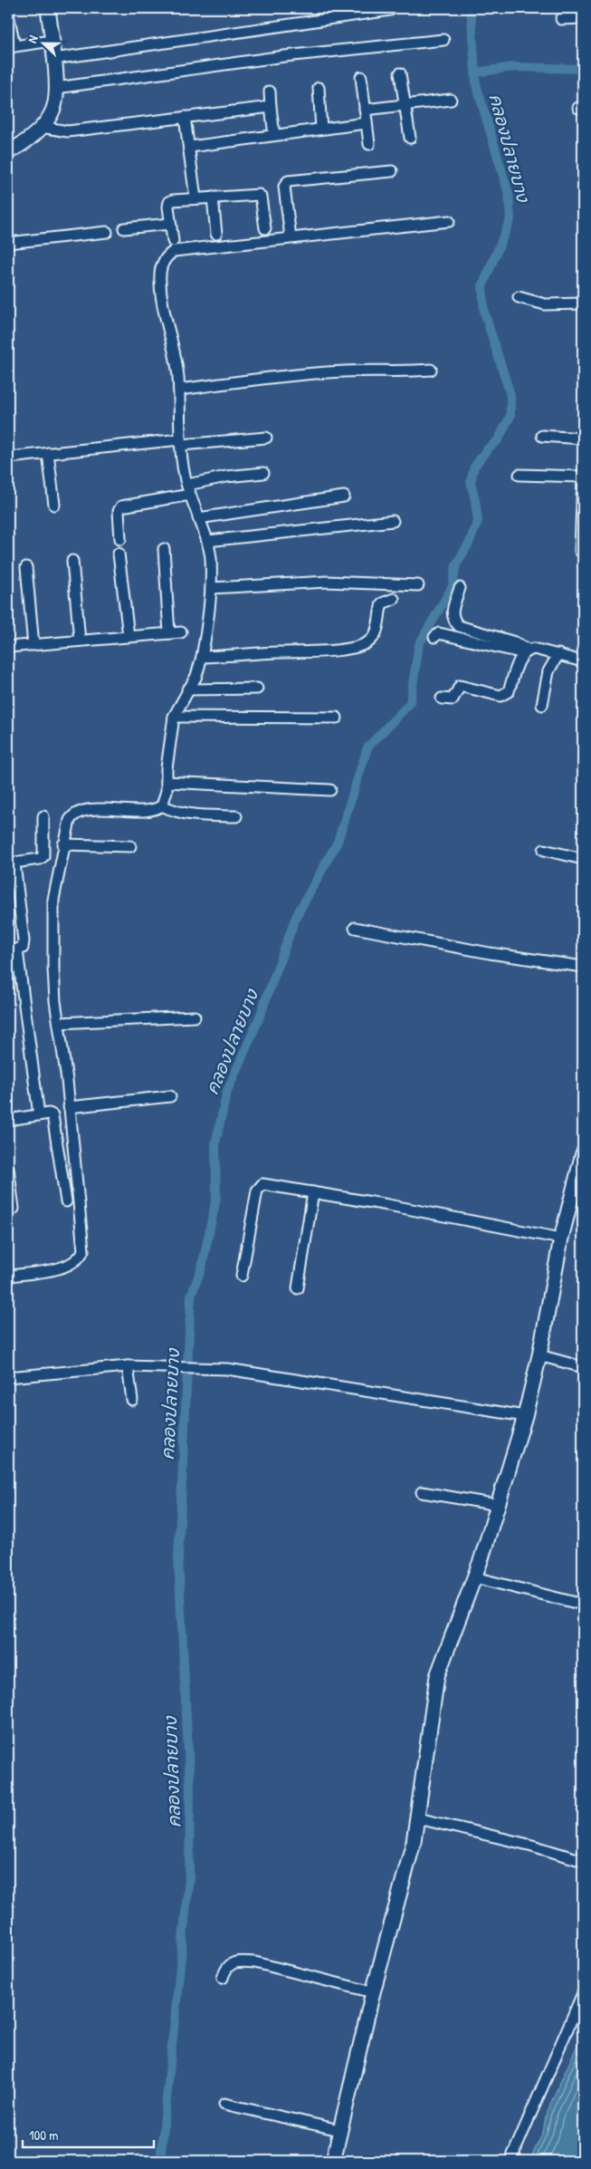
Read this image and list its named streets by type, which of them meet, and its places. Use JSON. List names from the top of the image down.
{
  "water": ["คลองปลายบาง"],
  "scale_bar": "100 m",
  "north": "left"
}
